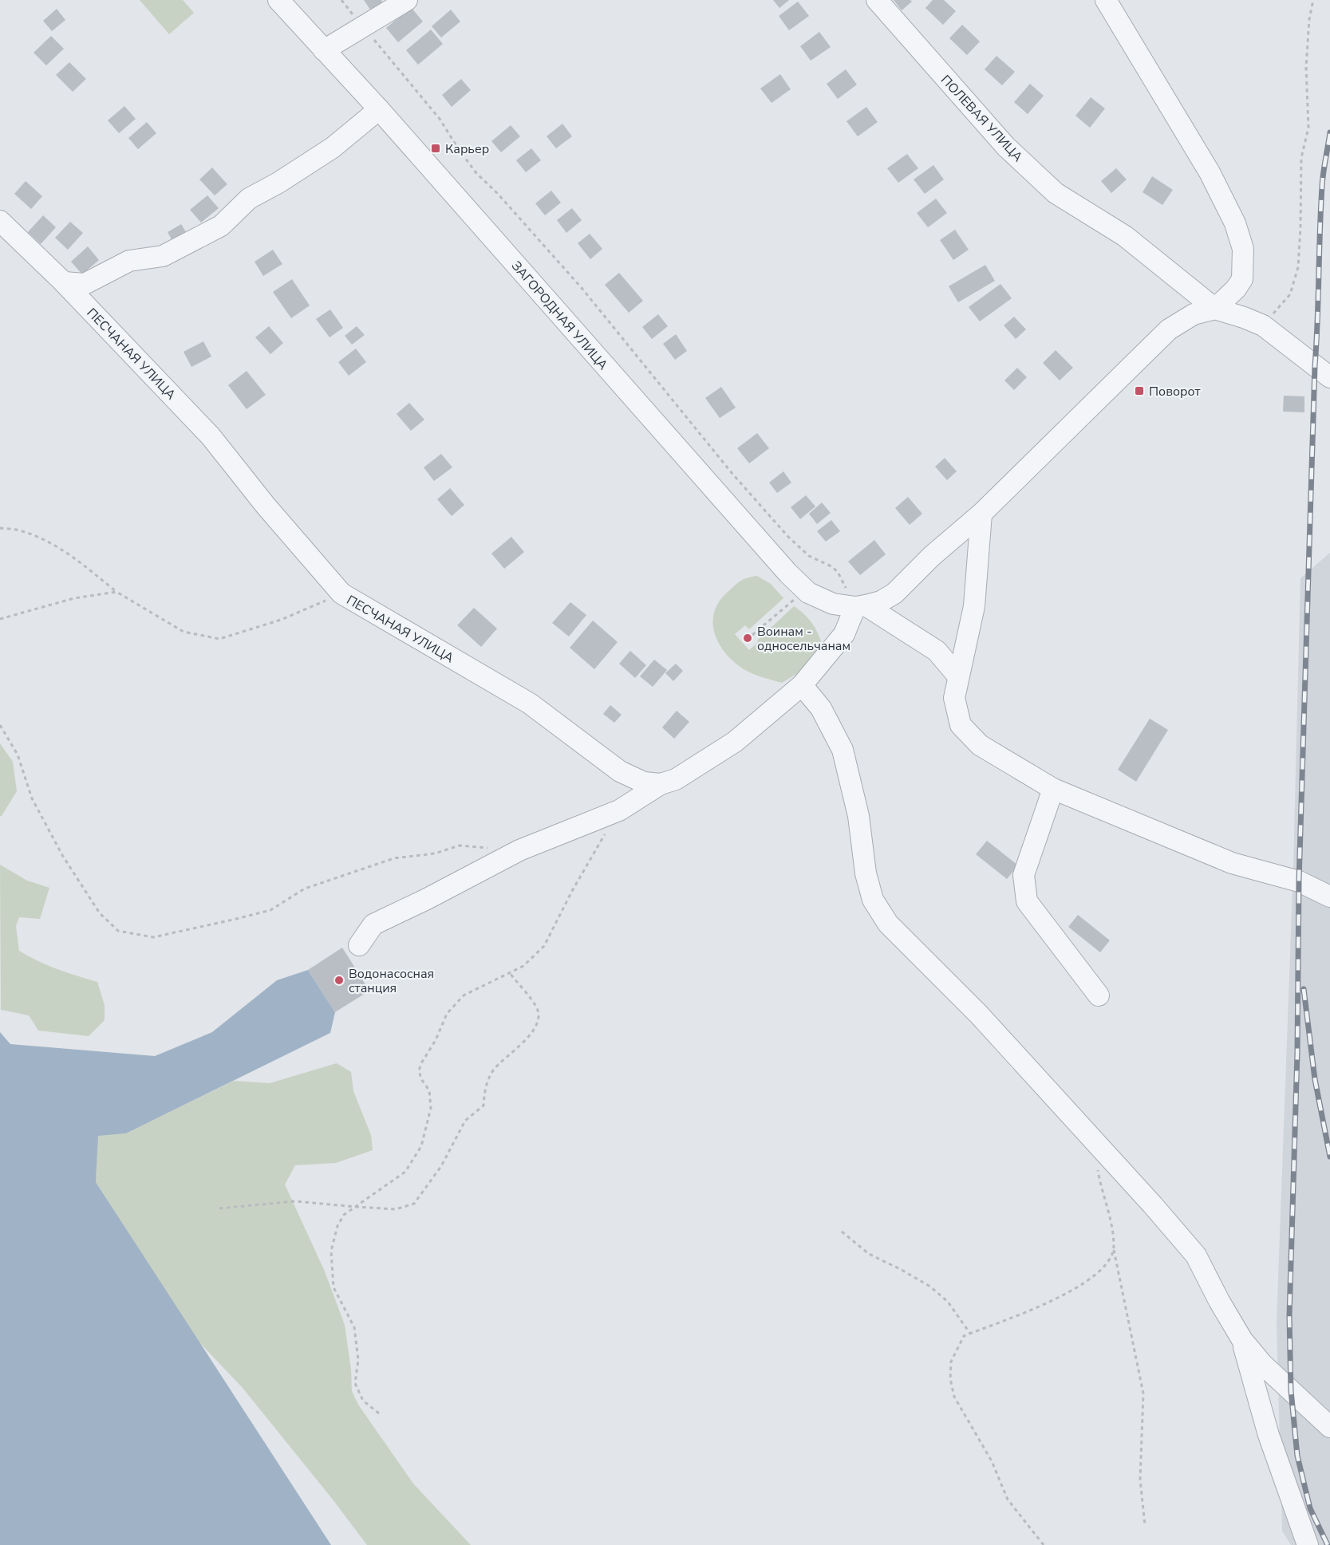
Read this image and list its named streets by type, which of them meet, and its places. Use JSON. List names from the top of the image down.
{
  "streets": {
    "street": ["ПОЛЕВАЯ УЛИЦА", "ЗАГОРОДНАЯ УЛИЦА", "ПЕСЧАНАЯ УЛИЦА"]
  },
  "places": {
    "transit": ["Карьер", "Поворот"],
    "other": ["Воинам - односельчанам", "Водонасосная станция"]
  }
}
